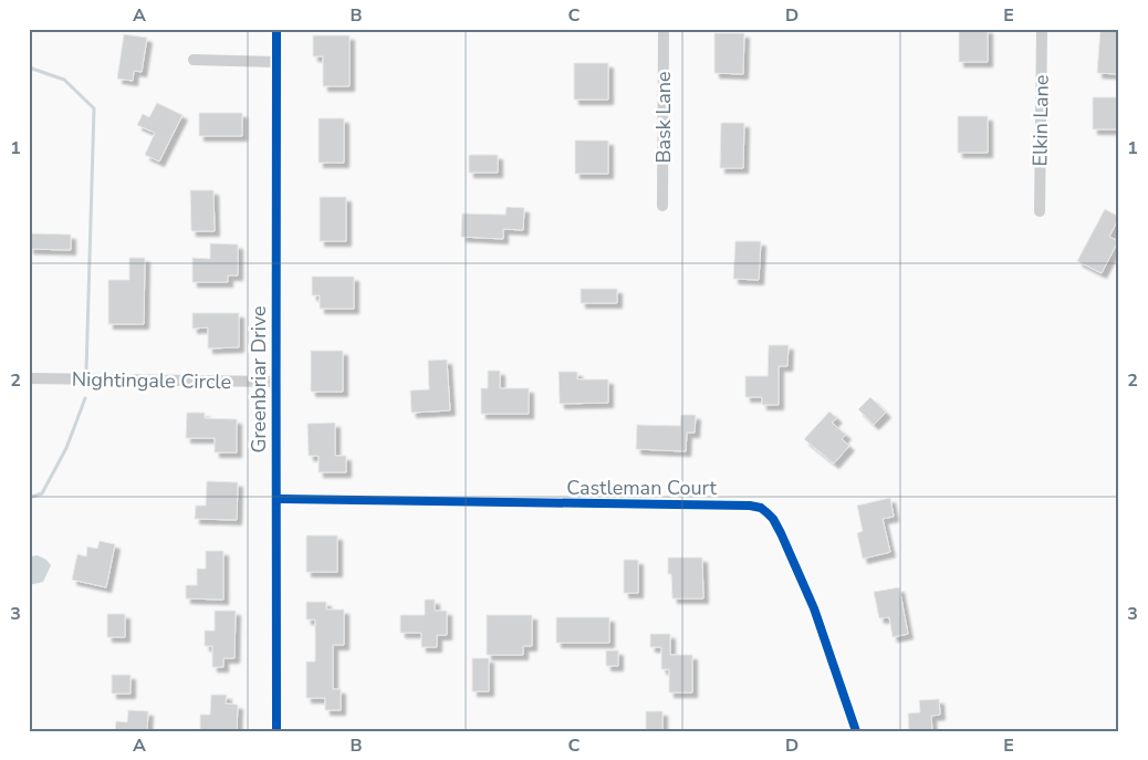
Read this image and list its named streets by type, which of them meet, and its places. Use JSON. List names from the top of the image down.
{
  "streets": {
    "street": [
      "Bask Lane",
      "Elkin Lane",
      "Greenbriar Drive",
      "Nightingale Circle",
      "Castleman Court"
    ]
  },
  "crossings": [
    ["Greenbriar Drive", "Nightingale Circle"],
    ["Greenbriar Drive", "Castleman Court"]
  ],
  "grid": {
    "columns": [
      "A",
      "B",
      "C",
      "D",
      "E"
    ],
    "rows": ["1", "2", "3"]
  }
}
